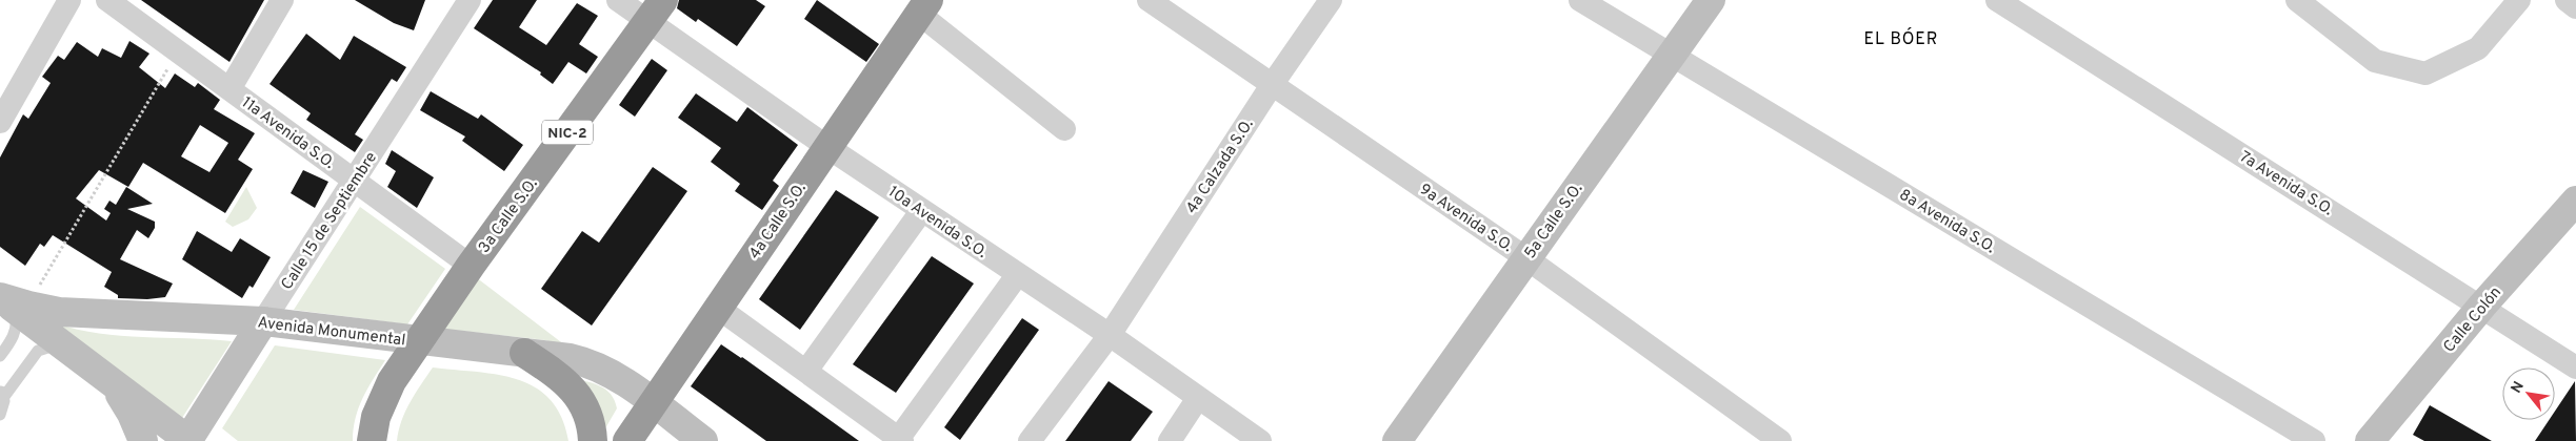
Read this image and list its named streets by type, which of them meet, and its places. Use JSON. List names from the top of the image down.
{
  "streets": {
    "highway": ["NIC-2", "3a Calle S.O.", "4a Calle S.O."],
    "main road": [
      "Calle 15 de Septiembre",
      "5a Calle S.O.",
      "Calle Colón",
      "Avenida Monumental"
    ],
    "street": [
      "11a Avenida S.O.",
      "4a Calzada S.O.",
      "7a Avenida S.O.",
      "9a Avenida S.O.",
      "8a Avenida S.O.",
      "10a Avenida S.O."
    ]
  },
  "crossings": [
    ["11a Avenida S.O.", "3a Calle S.O."],
    ["11a Avenida S.O.", "Calle 15 de Septiembre"],
    ["4a Calzada S.O.", "9a Avenida S.O."],
    ["4a Calzada S.O.", "10a Avenida S.O."],
    ["7a Avenida S.O.", "Calle Colón"],
    ["3a Calle S.O.", "10a Avenida S.O."],
    ["3a Calle S.O.", "Avenida Monumental"],
    ["9a Avenida S.O.", "5a Calle S.O."],
    ["Calle 15 de Septiembre", "Avenida Monumental"],
    ["4a Calle S.O.", "10a Avenida S.O."],
    ["4a Calle S.O.", "Avenida Monumental"],
    ["5a Calle S.O.", "8a Avenida S.O."]
  ],
  "districts": ["EL BÓER"],
  "north": "top left"
}
